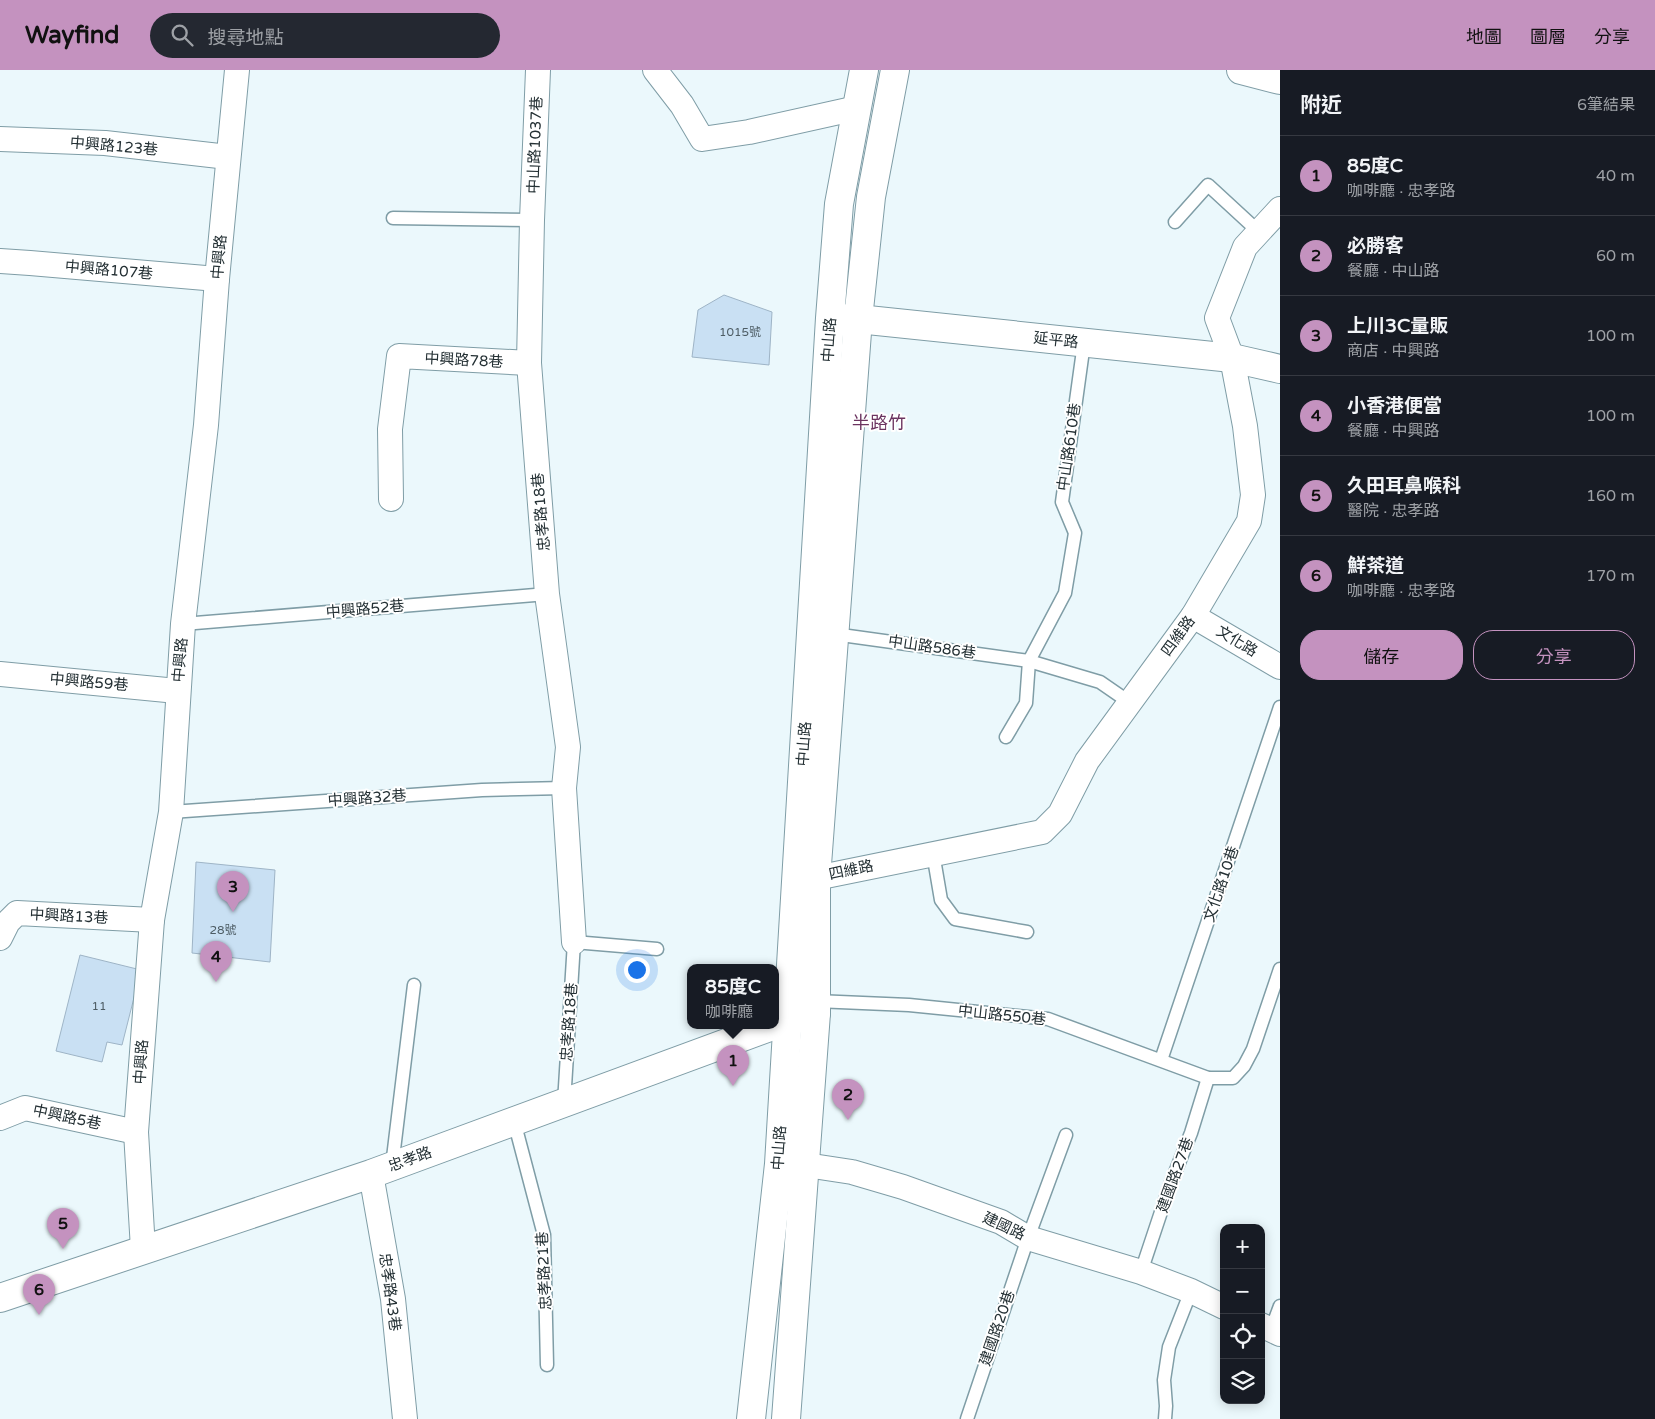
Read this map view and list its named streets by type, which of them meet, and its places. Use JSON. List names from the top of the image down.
{
  "streets": {
    "main road": ["中山路", "延平路", "忠孝路"],
    "street": [
      "中山路1037巷",
      "中興路123巷",
      "中興路",
      "中興路107巷",
      "中興路78巷",
      "忠孝路18巷",
      "四維路",
      "文化路",
      "中興路59巷",
      "中興路13巷",
      "中興路5巷",
      "建國路",
      "忠孝路43巷"
    ],
    "lane": [
      "中山路610巷",
      "中興路52巷",
      "中山路586巷",
      "中興路32巷",
      "文化路10巷",
      "中山路550巷",
      "建國路27巷",
      "忠孝路21巷",
      "建國路20巷"
    ]
  },
  "crossings": [
    ["中山路1037巷", "忠孝路18巷"],
    ["中興路123巷", "中興路"],
    ["中興路", "中興路107巷"],
    ["中興路", "中興路52巷"],
    ["中興路", "中興路59巷"],
    ["中興路", "中興路32巷"],
    ["中興路", "中興路13巷"],
    ["中興路", "中興路5巷"],
    ["中興路", "忠孝路"],
    ["中山路", "延平路"],
    ["中山路", "四維路"],
    ["中山路", "中山路586巷"],
    ["中山路", "中山路550巷"],
    ["中山路", "忠孝路"],
    ["中山路", "建國路"],
    ["延平路", "中山路610巷"],
    ["延平路", "四維路"],
    ["中興路78巷", "忠孝路18巷"],
    ["中山路610巷", "中山路586巷"],
    ["忠孝路18巷", "中興路52巷"],
    ["忠孝路18巷", "中興路32巷"],
    ["忠孝路18巷", "忠孝路"],
    ["四維路", "文化路"],
    ["四維路", "中山路586巷"],
    ["文化路10巷", "中山路550巷"],
    ["中山路550巷", "忠孝路"],
    ["中山路550巷", "建國路27巷"],
    ["忠孝路", "忠孝路21巷"],
    ["忠孝路", "忠孝路43巷"],
    ["建國路27巷", "建國路"],
    ["建國路", "建國路20巷"]
  ],
  "districts": ["半路竹"],
  "house_numbers": ["1015號", "28號", "11"],
  "page": {
    "header": "Wayfind",
    "search": "搜尋地點",
    "nav": ["地圖", "圖層", "分享"],
    "heading": ["附近", "6筆結果"],
    "list": [
      {
        "mark": "1",
        "name": "85度C",
        "note": "咖啡廳 · 忠孝路",
        "value": "40 m"
      },
      {
        "mark": "2",
        "name": "必勝客",
        "note": "餐廳 · 中山路",
        "value": "60 m"
      },
      {
        "mark": "3",
        "name": "上川3C量販",
        "note": "商店 · 中興路",
        "value": "100 m"
      },
      {
        "mark": "4",
        "name": "小香港便當",
        "note": "餐廳 · 中興路",
        "value": "100 m"
      },
      {
        "mark": "5",
        "name": "久田耳鼻喉科",
        "note": "醫院 · 忠孝路",
        "value": "160 m"
      },
      {
        "mark": "6",
        "name": "鮮茶道",
        "note": "咖啡廳 · 忠孝路",
        "value": "170 m"
      }
    ],
    "buttons": ["儲存", "分享"],
    "pins": [
      "3",
      "4",
      "1",
      "2",
      "5",
      "6"
    ],
    "popup": ["85度C", "咖啡廳"],
    "map_buttons": ["+", "−"]
  }
}
